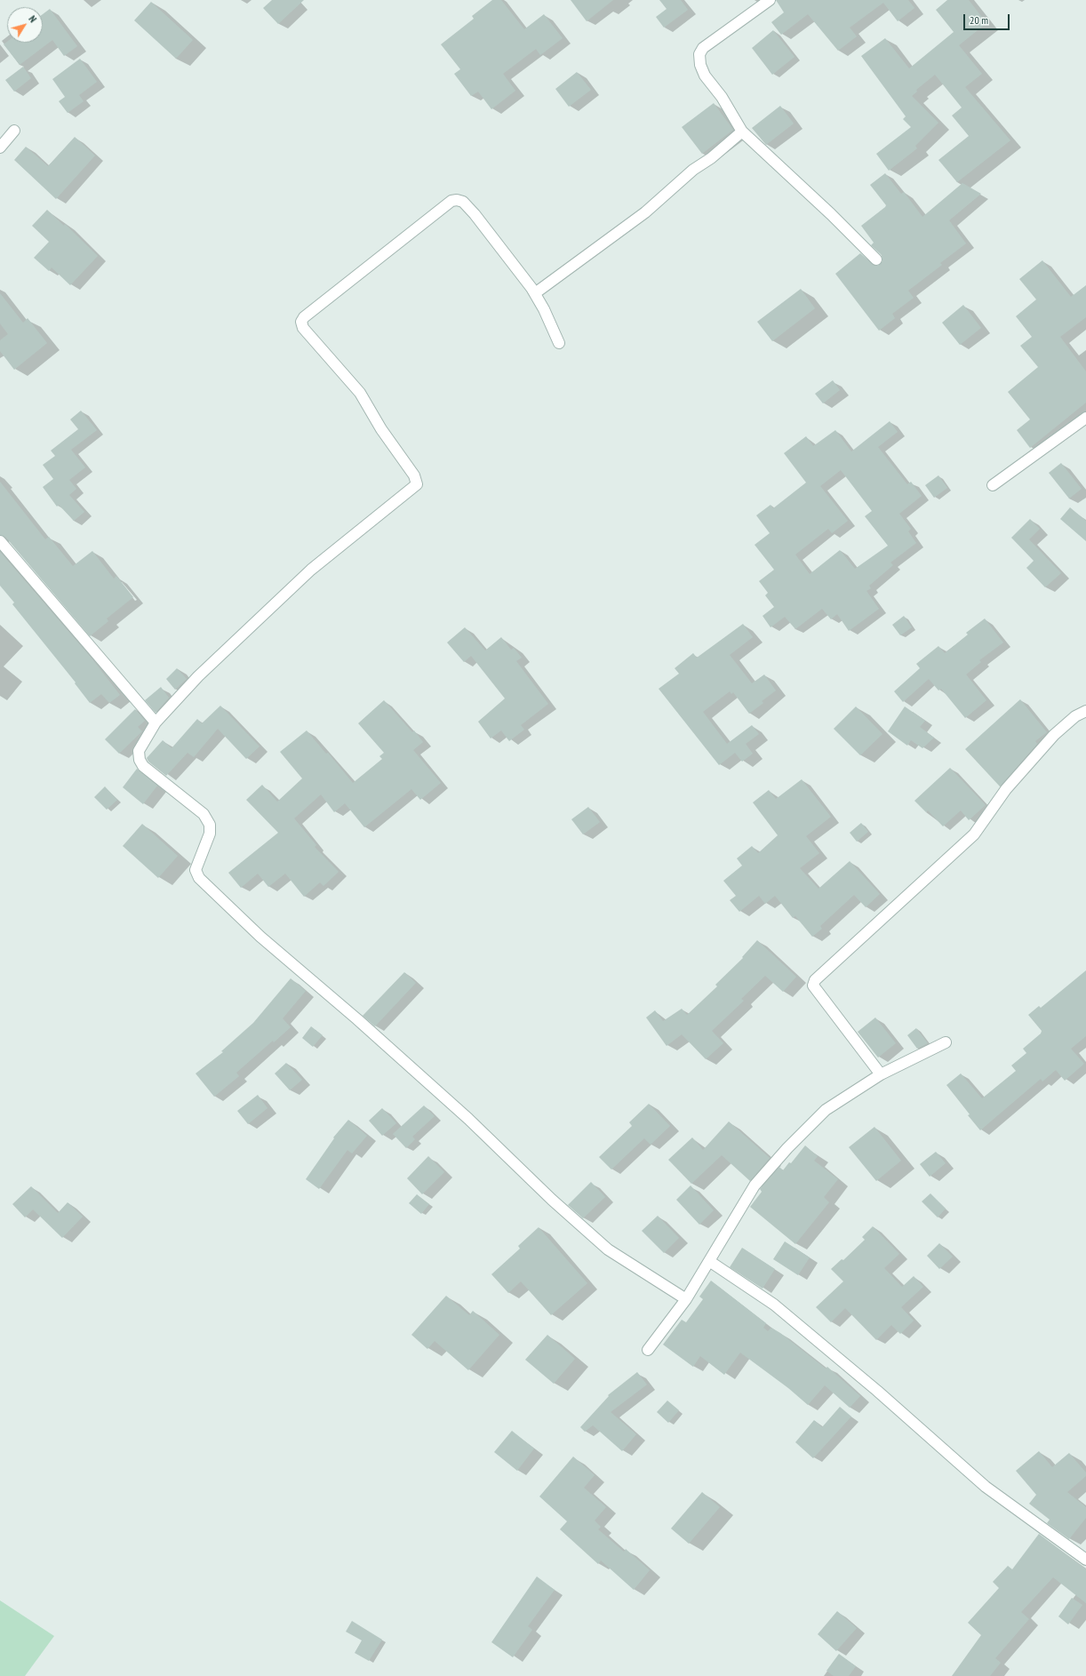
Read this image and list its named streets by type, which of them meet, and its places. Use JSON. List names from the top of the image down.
{
  "scale_bar": "20 m",
  "north": "top right"
}
